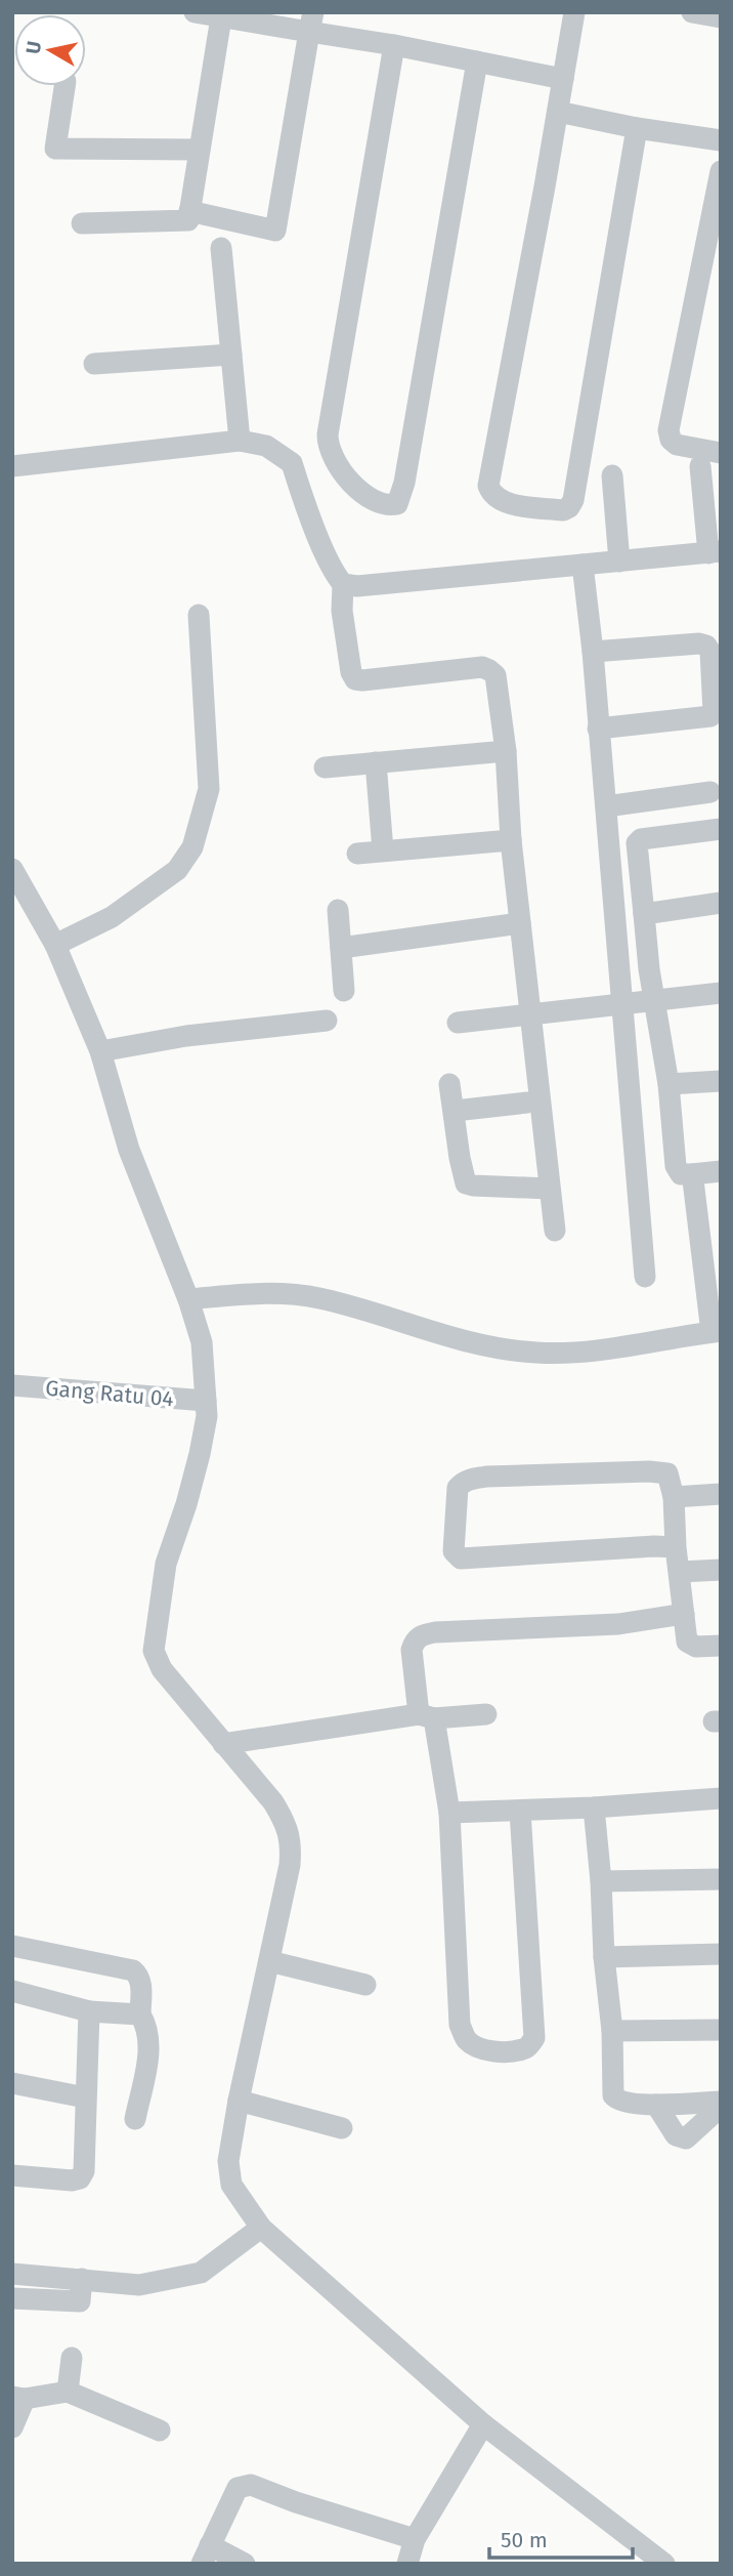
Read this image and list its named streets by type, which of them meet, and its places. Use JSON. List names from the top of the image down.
{
  "streets": {
    "street": ["Gang Ratu 04"]
  },
  "scale_bar": "50 m",
  "north": "left"
}
